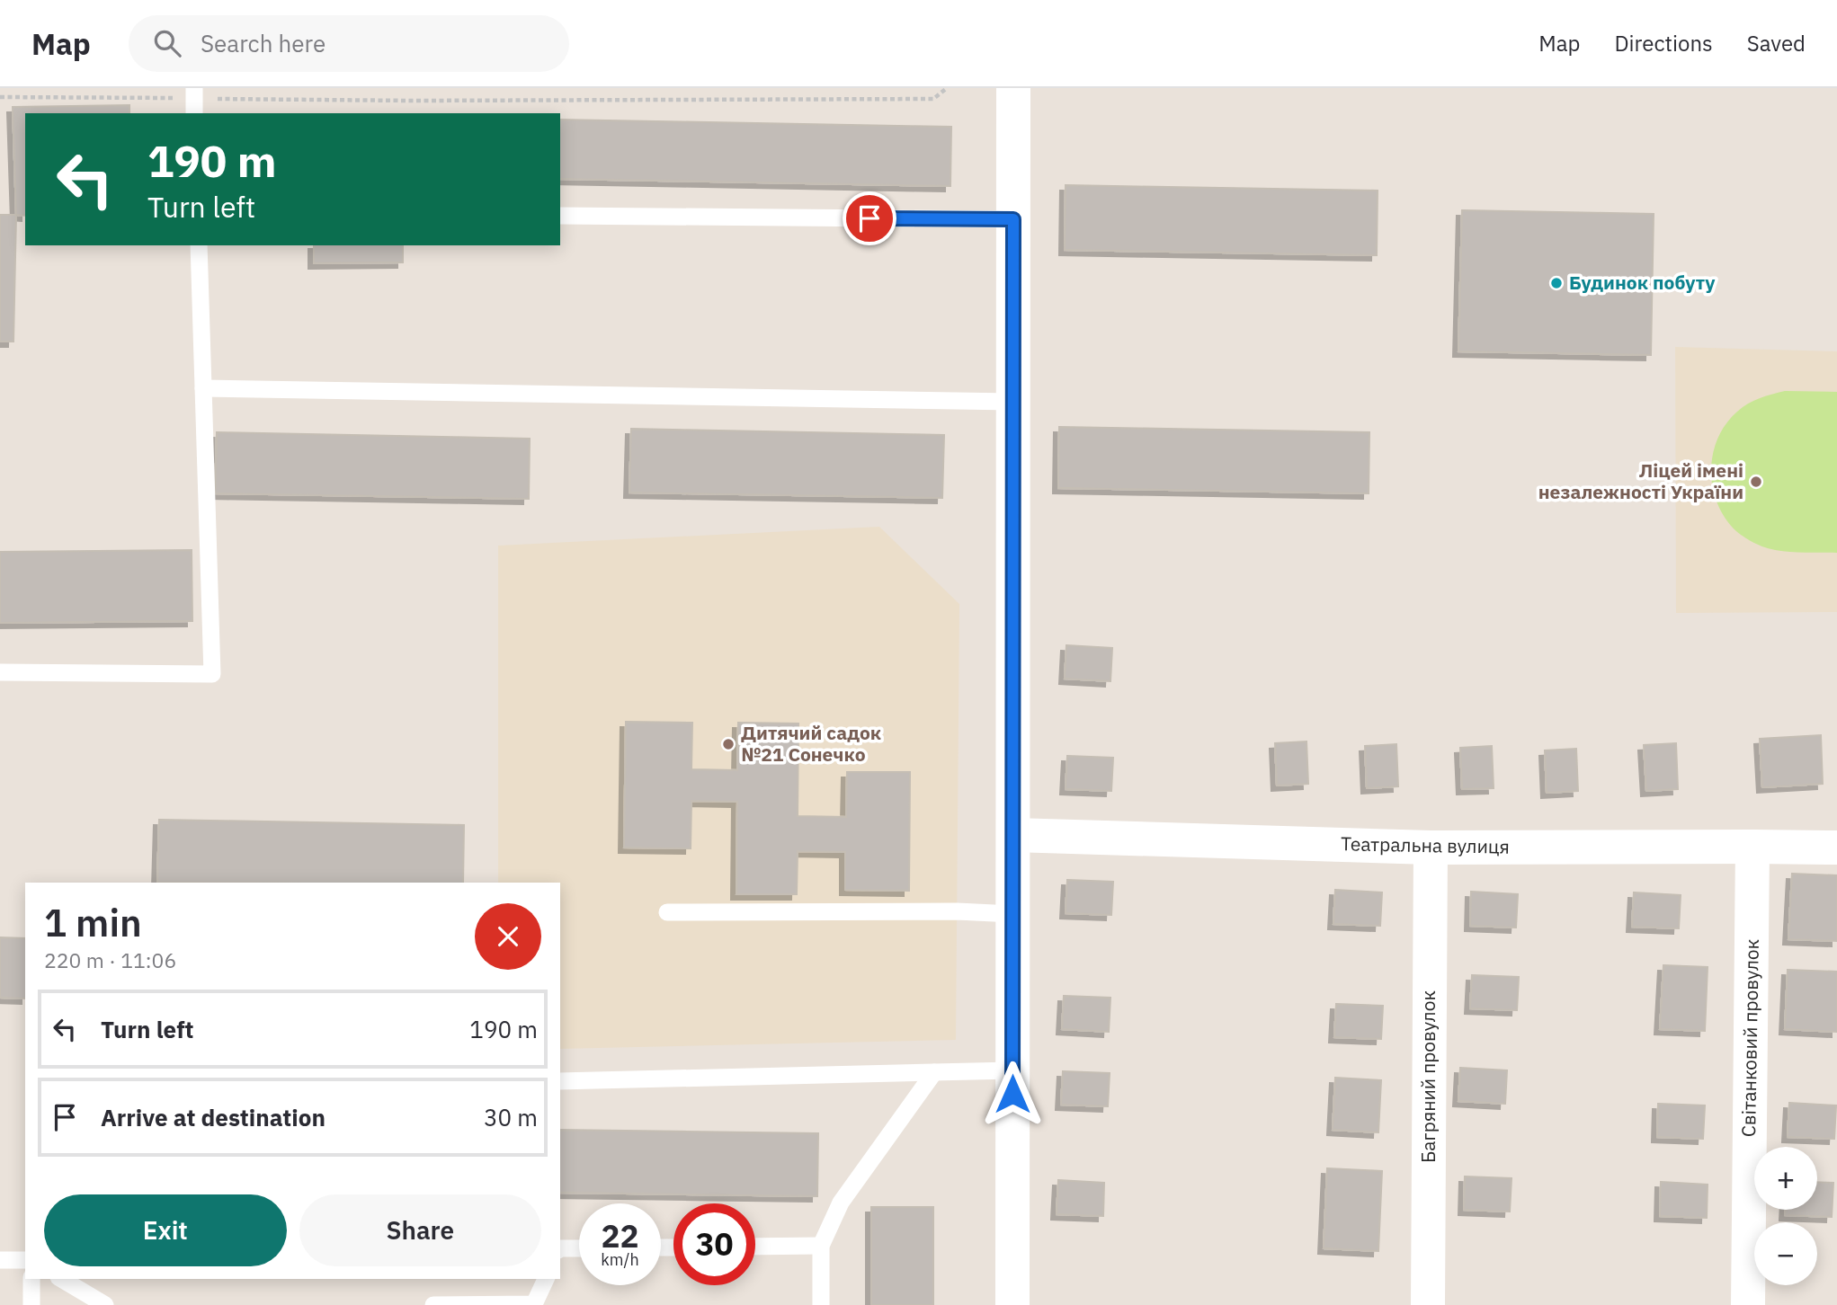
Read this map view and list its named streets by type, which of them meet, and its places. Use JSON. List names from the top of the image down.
{
  "streets": {
    "street": ["Театральна вулиця", "Світанковий провулок", "Багряний провулок"]
  },
  "crossings": [
    ["Театральна вулиця", "Світанковий провулок"],
    ["Театральна вулиця", "Багряний провулок"]
  ],
  "places": ["Будинок побуту", "Ліцей імені незалежності України", "Дитячий садок №21 Сонечко"],
  "page": {
    "header": "Map",
    "search": "Search here",
    "nav": ["Map", "Directions", "Saved"],
    "turn": ["190 m", "Turn left"],
    "heading": ["1 min", "220 m · 11:06"],
    "list": [
      {
        "name": "Turn left",
        "value": "190 m"
      },
      {
        "name": "Arrive at destination",
        "value": "30 m"
      }
    ],
    "map_buttons": ["+", "−"],
    "buttons": ["Exit", "Share"],
    "speed": "22 km/h",
    "limit": "30"
  }
}
